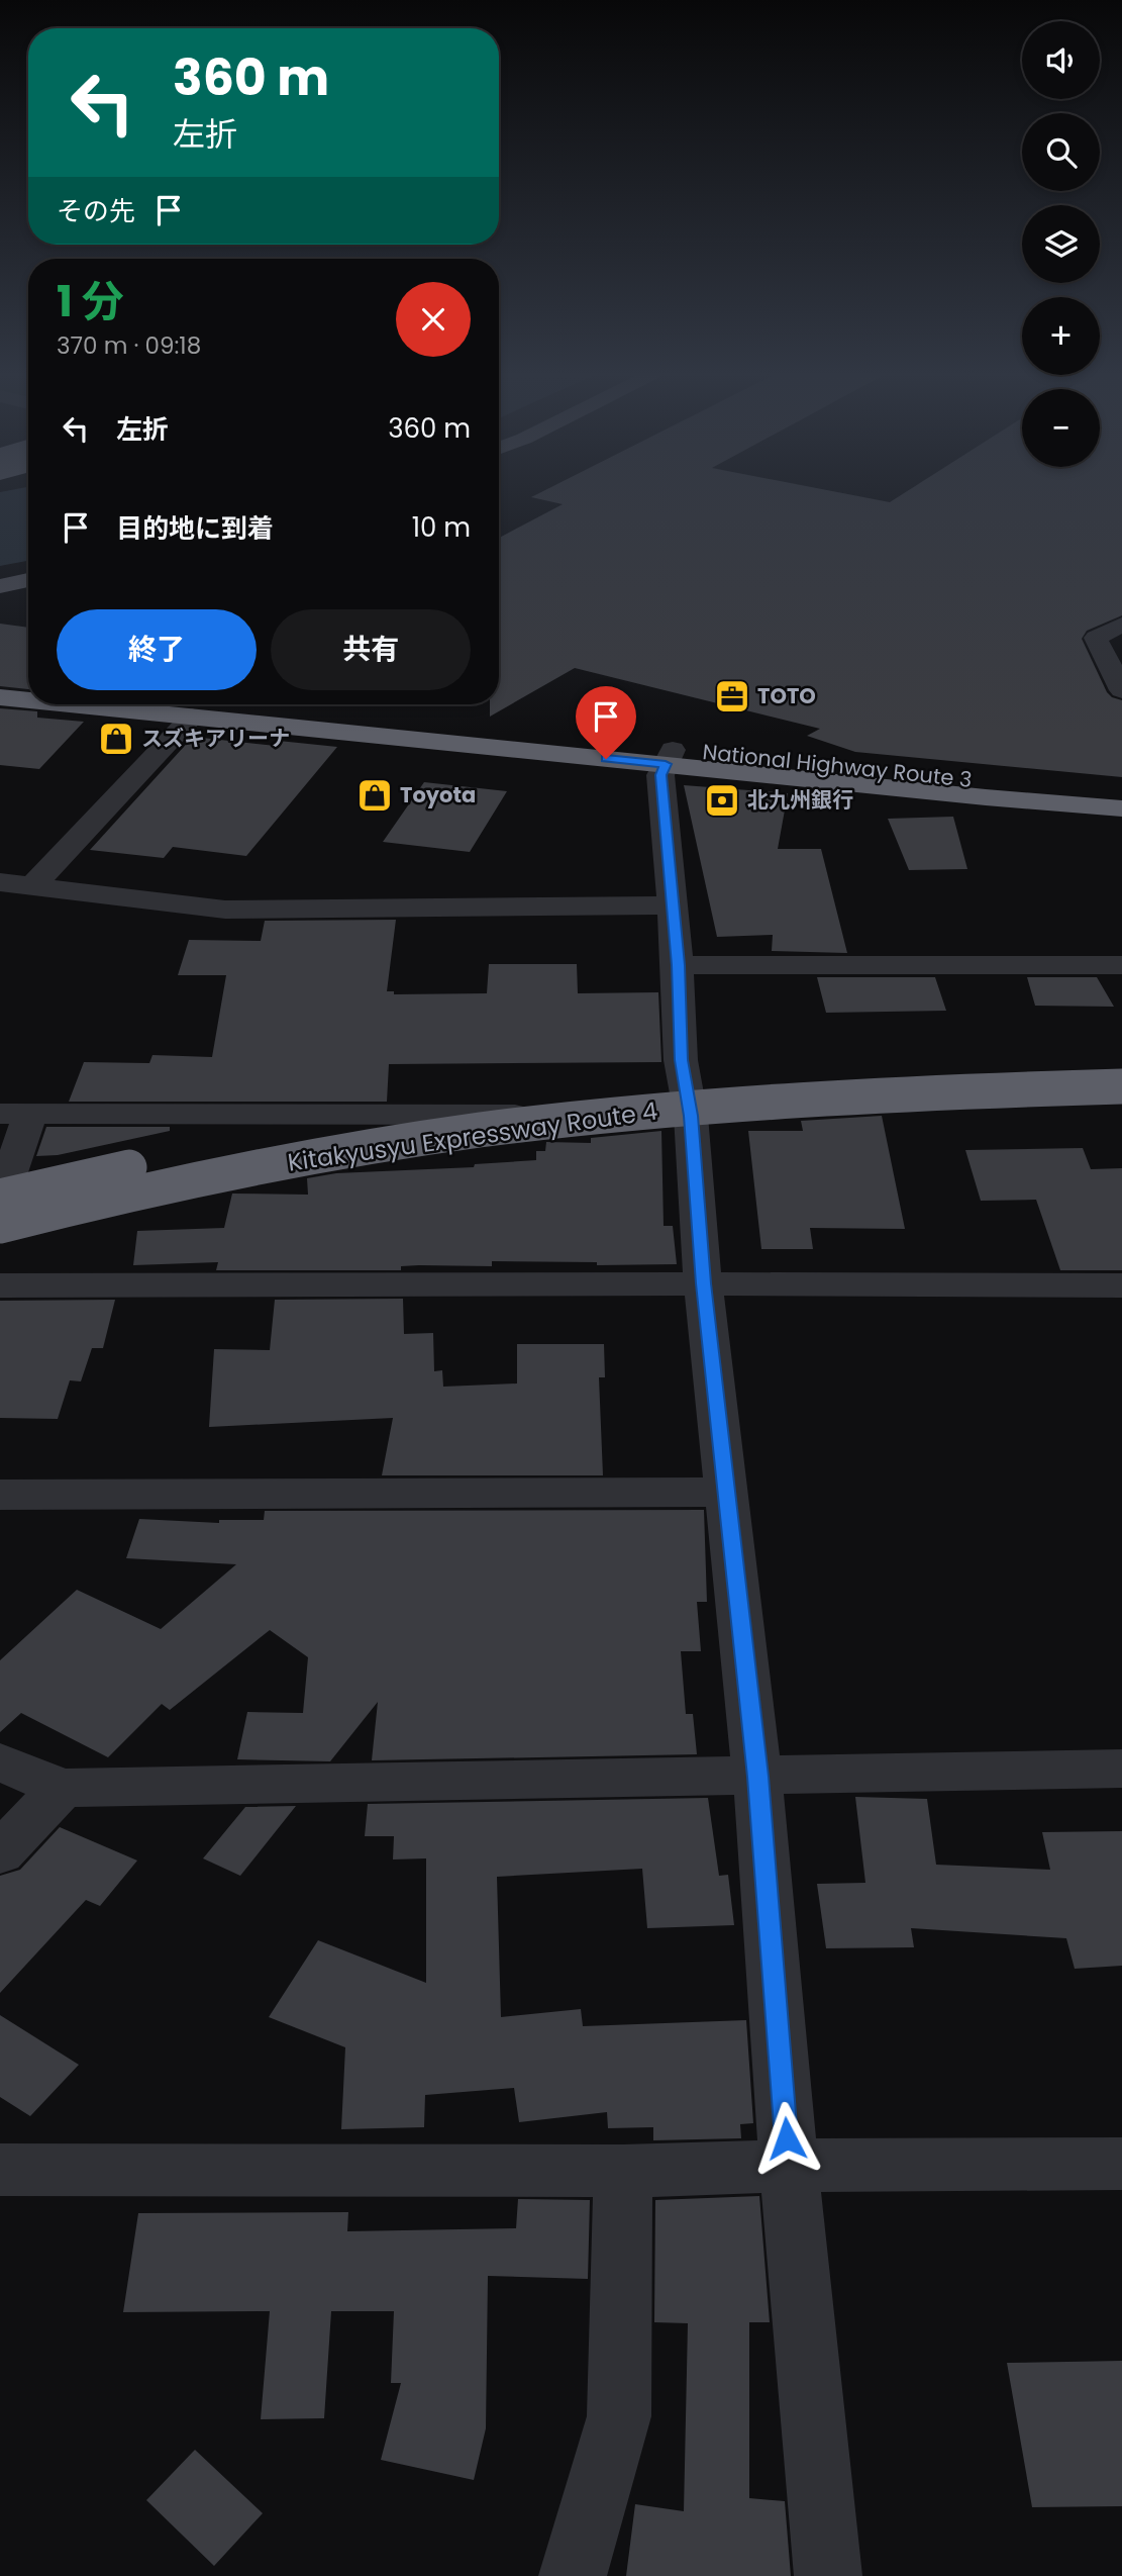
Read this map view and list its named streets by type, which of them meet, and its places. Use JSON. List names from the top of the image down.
{
  "streets": {
    "highway": ["National Highway Route 3", "Kitakyusyu Expressway Route 4"]
  },
  "places": {
    "office": ["TOTO"],
    "shop": ["スズキアリーナ", "Toyota"],
    "bank": ["北九州銀行"]
  },
  "page": {
    "map_buttons": ["+", "−"],
    "turn": ["360 m", "左折"],
    "then": "その先",
    "heading": ["1 分", "370 m · 09:18"],
    "list": [
      {
        "name": "左折",
        "value": "360 m"
      },
      {
        "name": "目的地に到着",
        "value": "10 m"
      }
    ],
    "buttons": ["終了", "共有"]
  }
}
